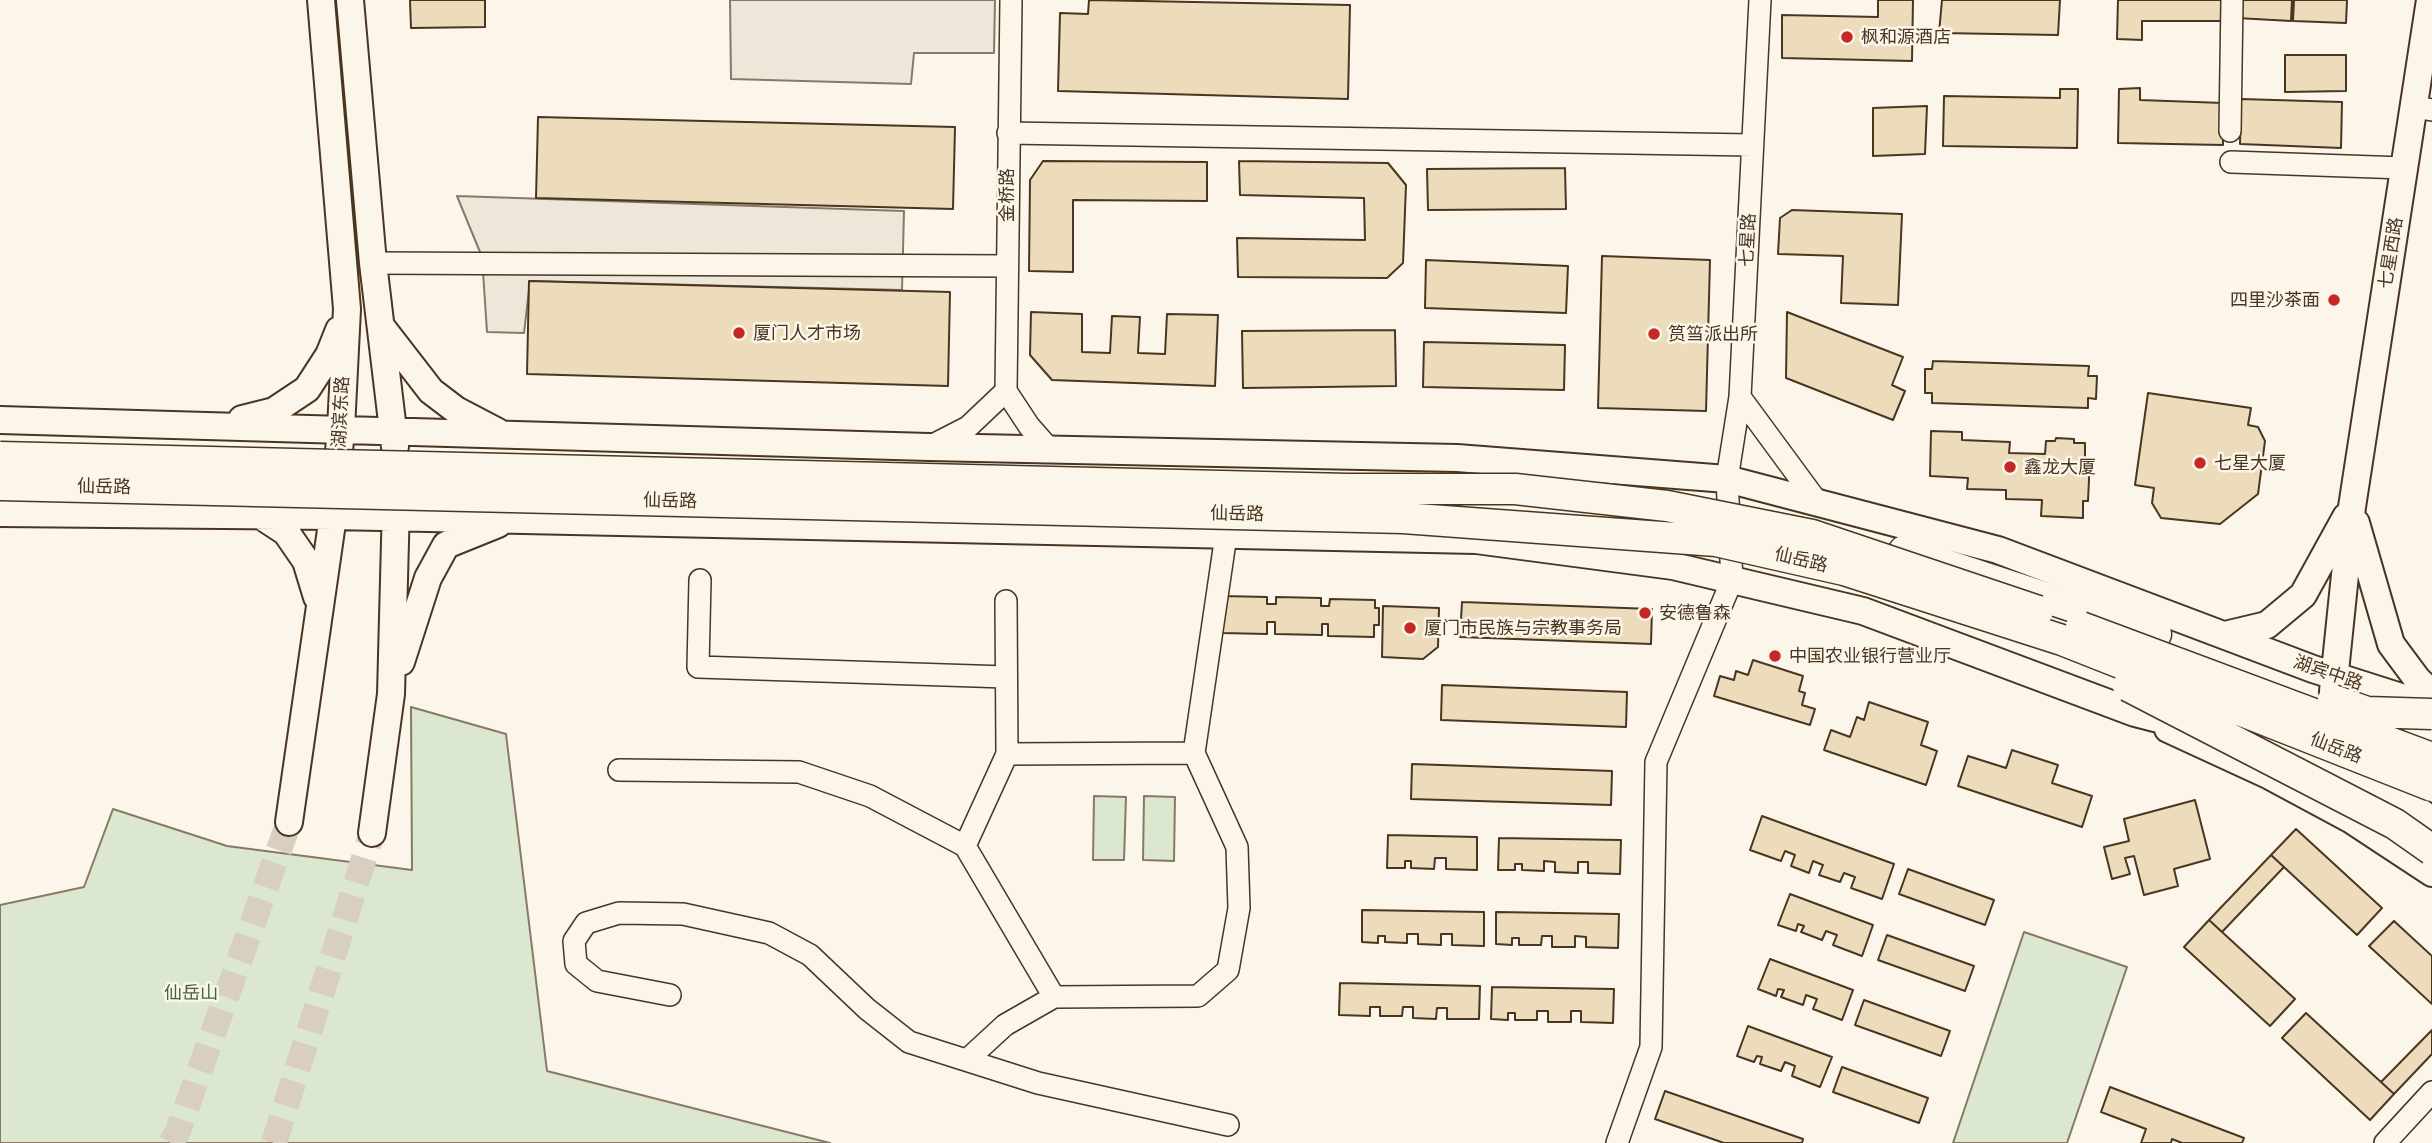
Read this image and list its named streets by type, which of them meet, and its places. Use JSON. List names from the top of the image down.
{
  "streets": {
    "highway": ["仙岳路"],
    "main road": ["七星西路", "湖滨东路", "湖宾中路"],
    "street": ["金桥路", "七星路"]
  },
  "crossings": [
    ["七星路", "湖宾中路"],
    ["七星西路", "湖宾中路"],
    ["湖滨东路", "湖宾中路"]
  ],
  "parks": ["仙岳山"],
  "places": [
    "枫和源酒店",
    "四里沙茶面",
    "厦门人才市场",
    "筼筜派出所",
    "七星大厦",
    "鑫龙大厦",
    "安德鲁森",
    "厦门市民族与宗教事务局",
    "中国农业银行营业厅"
  ]
}
